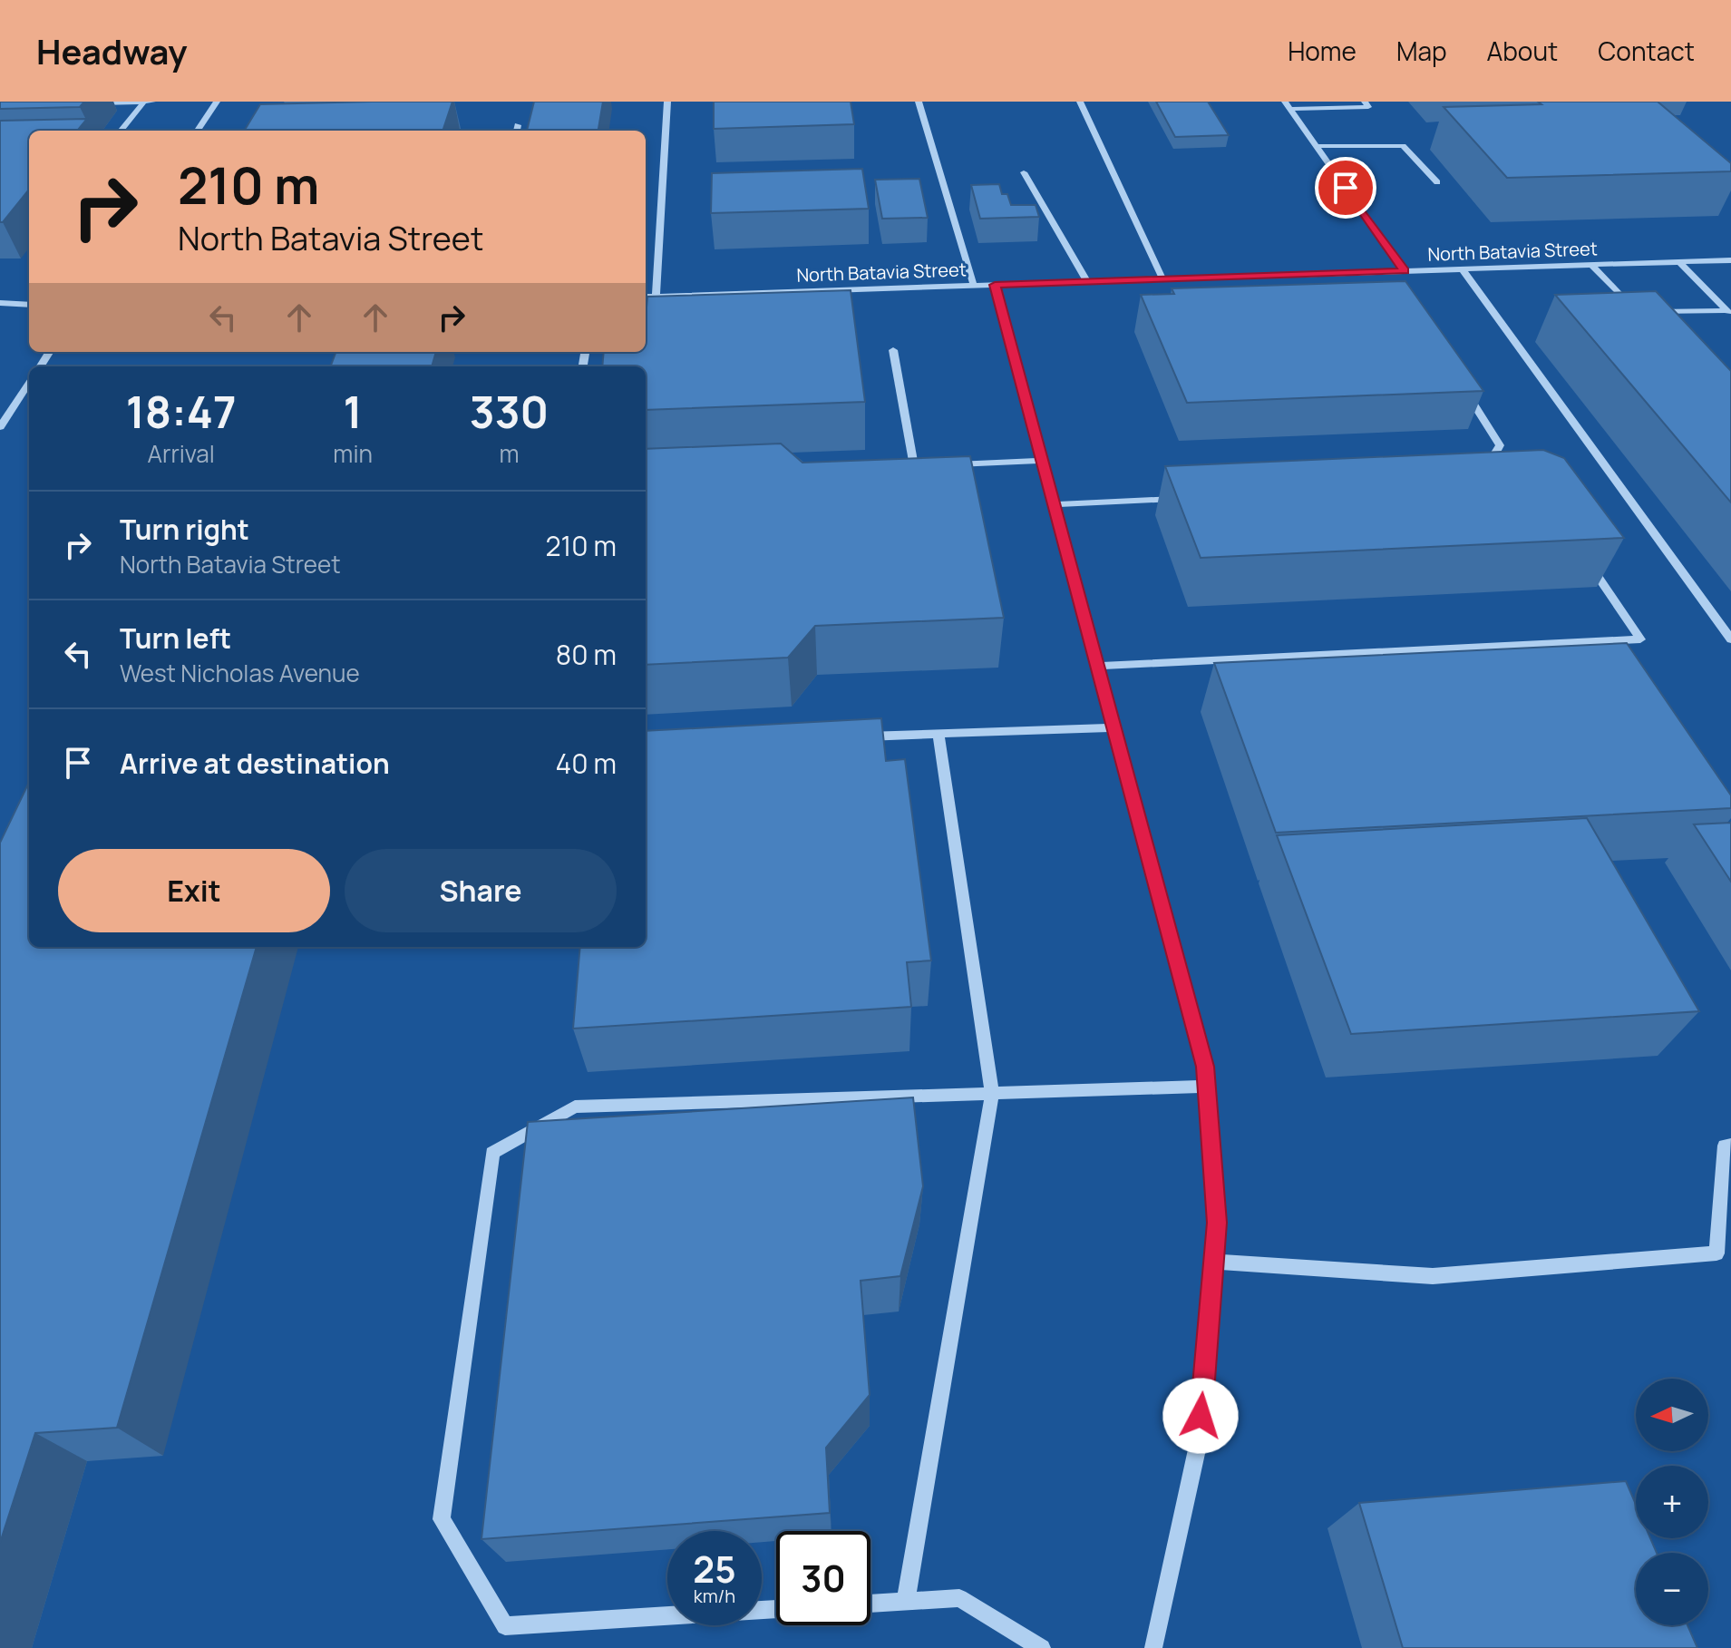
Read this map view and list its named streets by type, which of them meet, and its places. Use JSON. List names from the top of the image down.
{
  "streets": {
    "street": ["North Batavia Street"]
  },
  "north": "left",
  "page": {
    "header": "Headway",
    "nav": [
      "Home",
      "Map",
      "About",
      "Contact"
    ],
    "turn": ["210 m", "North Batavia Street"],
    "eta": [
      "18:47",
      "Arrival",
      "1",
      "min",
      "330",
      "m"
    ],
    "list": [
      {
        "name": "Turn right",
        "note": "North Batavia Street",
        "value": "210 m"
      },
      {
        "name": "Turn left",
        "note": "West Nicholas Avenue",
        "value": "80 m"
      },
      {
        "name": "Arrive at destination",
        "value": "40 m"
      }
    ],
    "buttons": ["Exit", "Share"],
    "map_buttons": ["+", "−"],
    "speed": "25 km/h",
    "limit": "30"
  }
}
